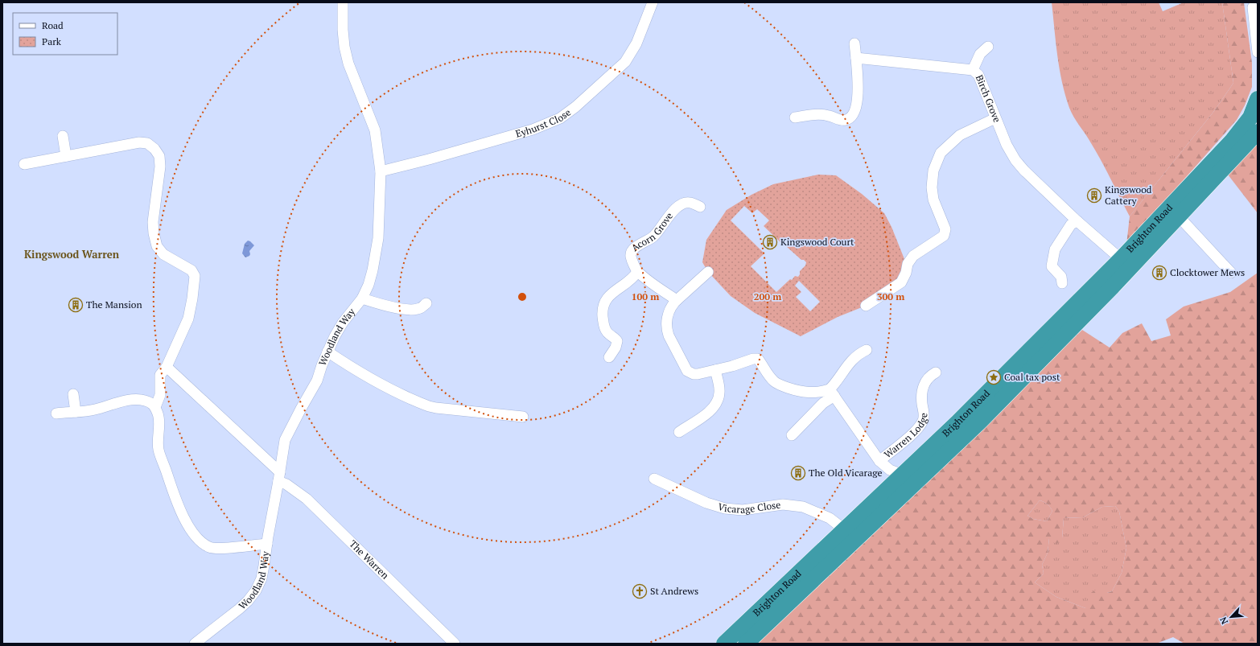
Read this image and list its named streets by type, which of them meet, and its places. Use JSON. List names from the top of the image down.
{
  "streets": {
    "highway": ["Brighton Road"],
    "street": [
      "Birch Grove",
      "Eyhurst Close",
      "Acorn Grove",
      "Woodland Way",
      "Warren Lodge",
      "Vicarage Close",
      "The Warren"
    ]
  },
  "crossings": [
    ["Birch Grove", "Brighton Road"],
    ["Eyhurst Close", "Woodland Way"],
    ["Brighton Road", "Vicarage Close"],
    ["Woodland Way", "The Warren"]
  ],
  "districts": ["Kingswood Warren"],
  "places": {
    "building": [
      "Kingswood Cattery",
      "Kingswood Court",
      "Clocktower Mews",
      "The Mansion",
      "The Old Vicarage"
    ],
    "place": ["Coal tax post"],
    "church": ["St Andrews"]
  },
  "legend": ["Road", "Park"],
  "north": "bottom left",
  "rings": ["100 m", "200 m", "300 m"]
}
